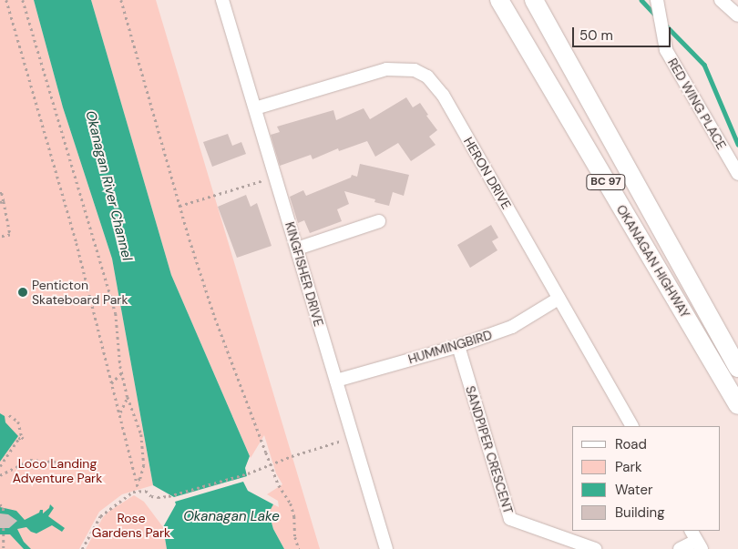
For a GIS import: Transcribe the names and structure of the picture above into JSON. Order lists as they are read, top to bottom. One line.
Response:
{"streets":{"highway":["BC 97","OKANAGAN HIGHWAY"],"street":["RED WING PLACE","HERON DRIVE","KINGFISHER DRIVE","HUMMINGBIRD","SANDPIPER CRESCENT"]},"crossings":[["HERON DRIVE","KINGFISHER DRIVE"],["HERON DRIVE","HUMMINGBIRD"],["KINGFISHER DRIVE","HUMMINGBIRD"],["HUMMINGBIRD","SANDPIPER CRESCENT"]],"water":["Okanagan River Channel","Okanagan Lake"],"parks":["Loco Landing Adventure Park","Rose Gardens Park"],"places":["Penticton Skateboard Park"],"legend":["Road","Park","Water","Building"],"scale_bar":"50 m"}
